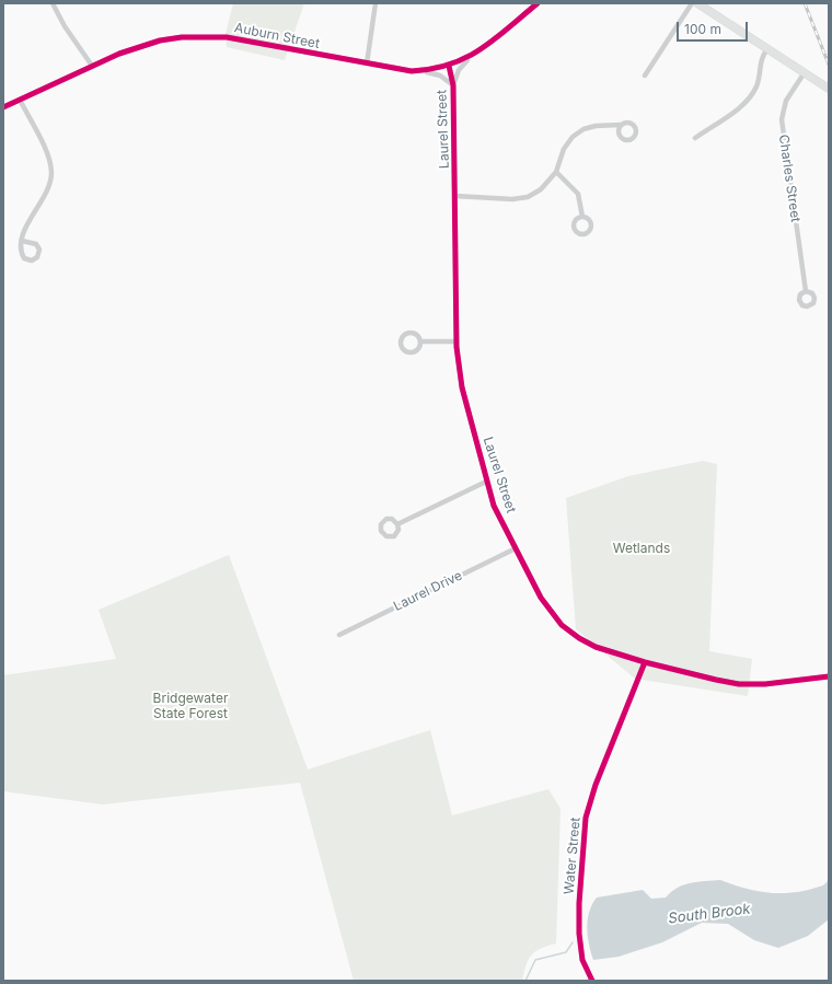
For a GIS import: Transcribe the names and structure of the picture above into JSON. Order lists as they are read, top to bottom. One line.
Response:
{"streets":{"street":["Auburn Street","Laurel Street","Charles Street","Laurel Drive","Water Street"]},"crossings":[["Auburn Street","Laurel Street"],["Laurel Street","Laurel Drive"],["Laurel Street","Water Street"]],"water":["South Brook"],"parks":["Wetlands","Bridgewater State Forest"],"scale_bar":"100 m"}
